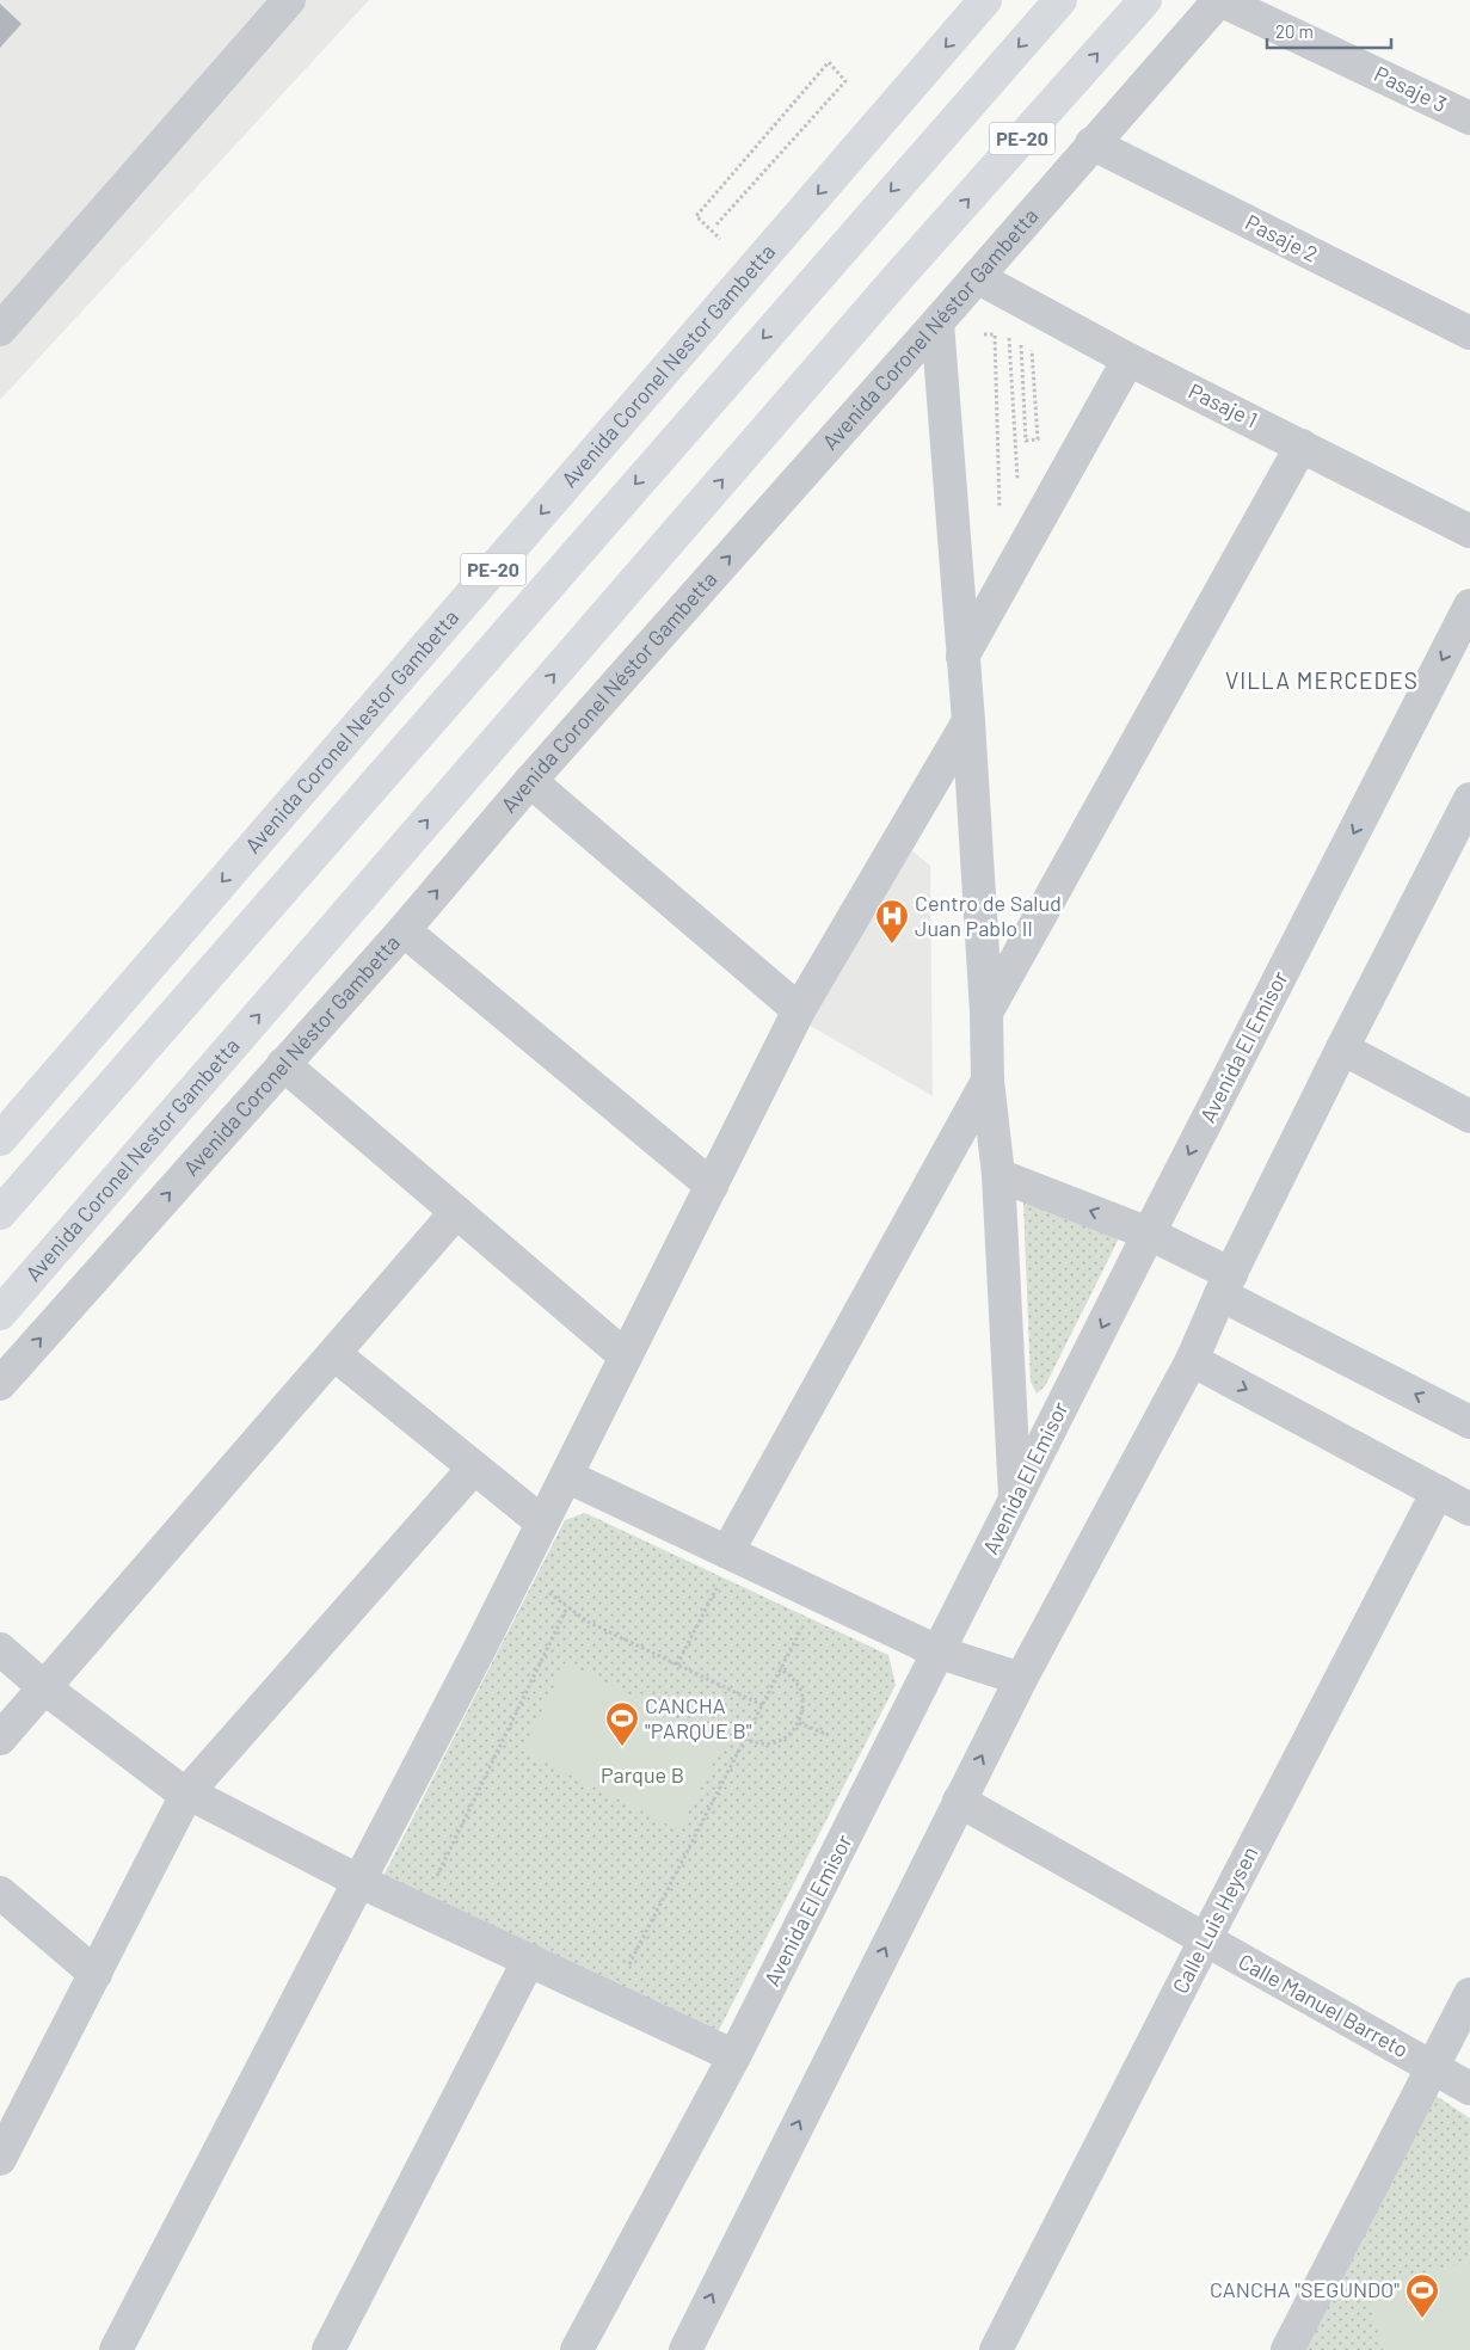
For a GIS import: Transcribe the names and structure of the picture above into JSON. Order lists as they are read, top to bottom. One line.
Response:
{"streets":{"highway":["PE-20","Avenida Coronel Nestor Gambetta"],"street":["Pasaje 3","Pasaje 2","Avenida Coronel Néstor Gambetta","Pasaje 1","Avenida El Emisor","Calle Luis Heysen","Calle Manuel Barreto"]},"crossings":[["Pasaje 3","Avenida Coronel Néstor Gambetta"],["Pasaje 2","Avenida Coronel Néstor Gambetta"],["Avenida Coronel Néstor Gambetta","Pasaje 1"],["Calle Luis Heysen","Calle Manuel Barreto"]],"districts":["VILLA MERCEDES"],"parks":["Parque B"],"places":{"hospital":["Centro de Salud Juan Pablo II"],"sports":["CANCHA \"PARQUE B\"","CANCHA \"SEGUNDO\""]},"scale_bar":"20 m"}
